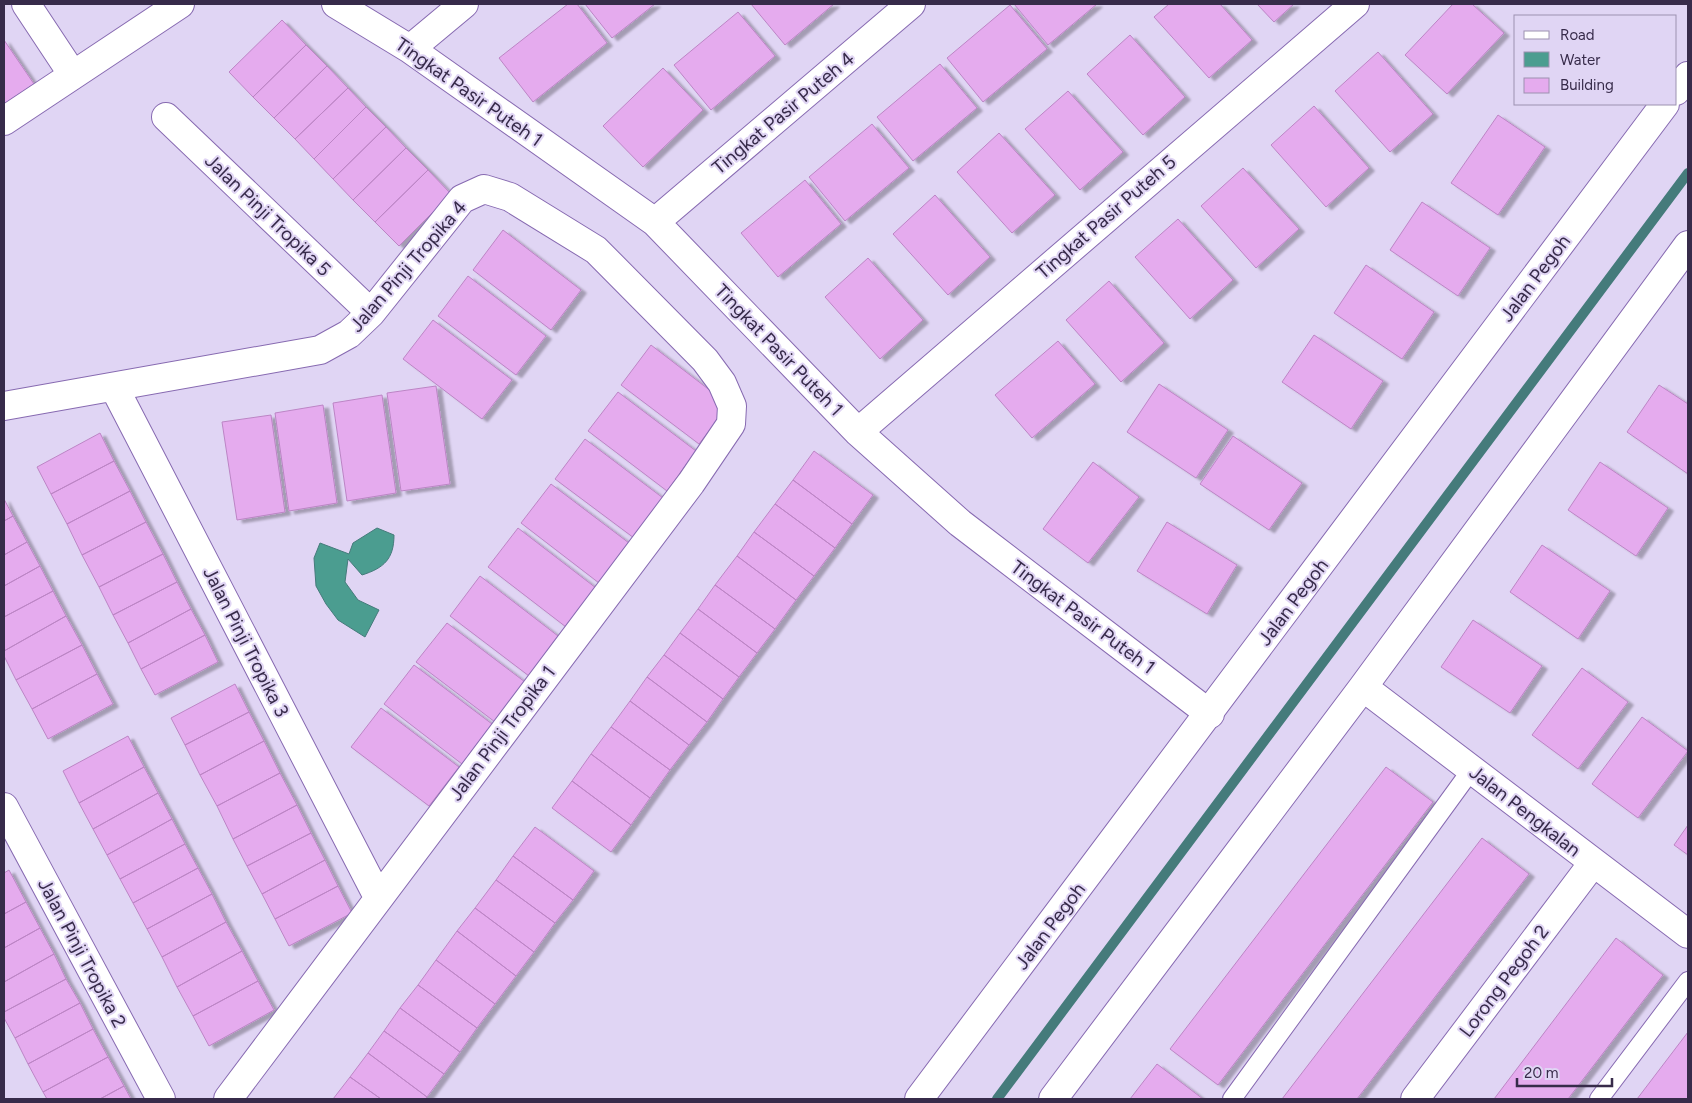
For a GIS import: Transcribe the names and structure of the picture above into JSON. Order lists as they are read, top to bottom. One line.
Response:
{"streets":{"street":["Tingkat Pasir Puteh 1","Tingkat Pasir Puteh 4","Jalan Pinji Tropika 5","Tingkat Pasir Puteh 5","Jalan Pinji Tropika 4","Jalan Pegoh","Jalan Pinji Tropika 3","Jalan Pinji Tropika 1","Jalan Pengkalan","Jalan Pinji Tropika 2","Lorong Pegoh 2"]},"crossings":[["Tingkat Pasir Puteh 1","Tingkat Pasir Puteh 4"],["Tingkat Pasir Puteh 1","Tingkat Pasir Puteh 5"],["Tingkat Pasir Puteh 1","Jalan Pegoh"],["Jalan Pinji Tropika 5","Jalan Pinji Tropika 4"],["Jalan Pinji Tropika 4","Jalan Pinji Tropika 3"],["Jalan Pinji Tropika 4","Jalan Pinji Tropika 1"],["Jalan Pinji Tropika 3","Jalan Pinji Tropika 1"],["Jalan Pengkalan","Lorong Pegoh 2"]],"legend":["Road","Water","Building"],"scale_bar":"20 m"}
